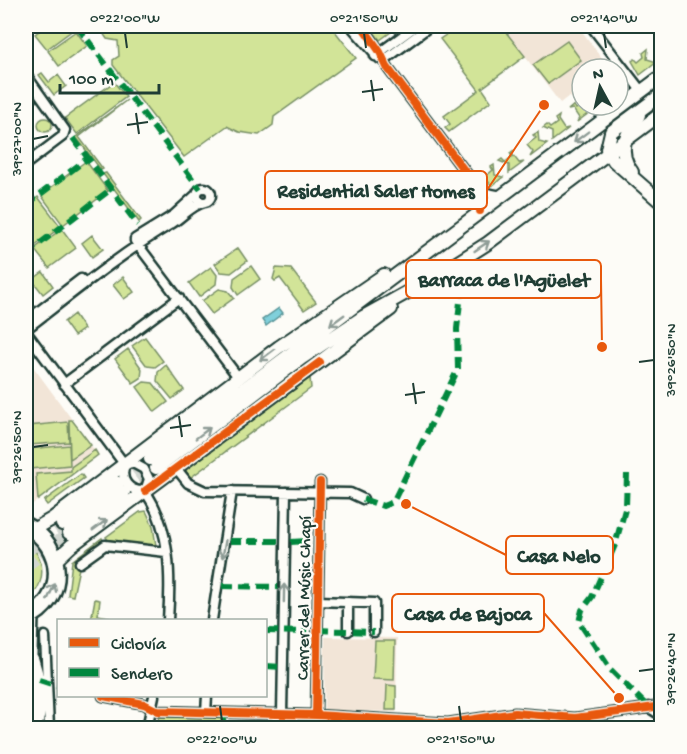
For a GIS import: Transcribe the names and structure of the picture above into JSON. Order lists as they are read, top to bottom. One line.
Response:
{"streets":{"street":["Carrer del Músic Chapí"]},"places":["Residential Saler Homes","Barraca de l'Agüelet","Casa Nelo","Casa de Bajoca"],"legend":["Ciclovía","Sendero"],"scale_bar":"100 m","north":"top","coordinates":["0°22'00\"W","0°21'50\"W","0°21'40\"W","39°27'00\"N","39°26'50\"N","39°26'40\"N"]}
